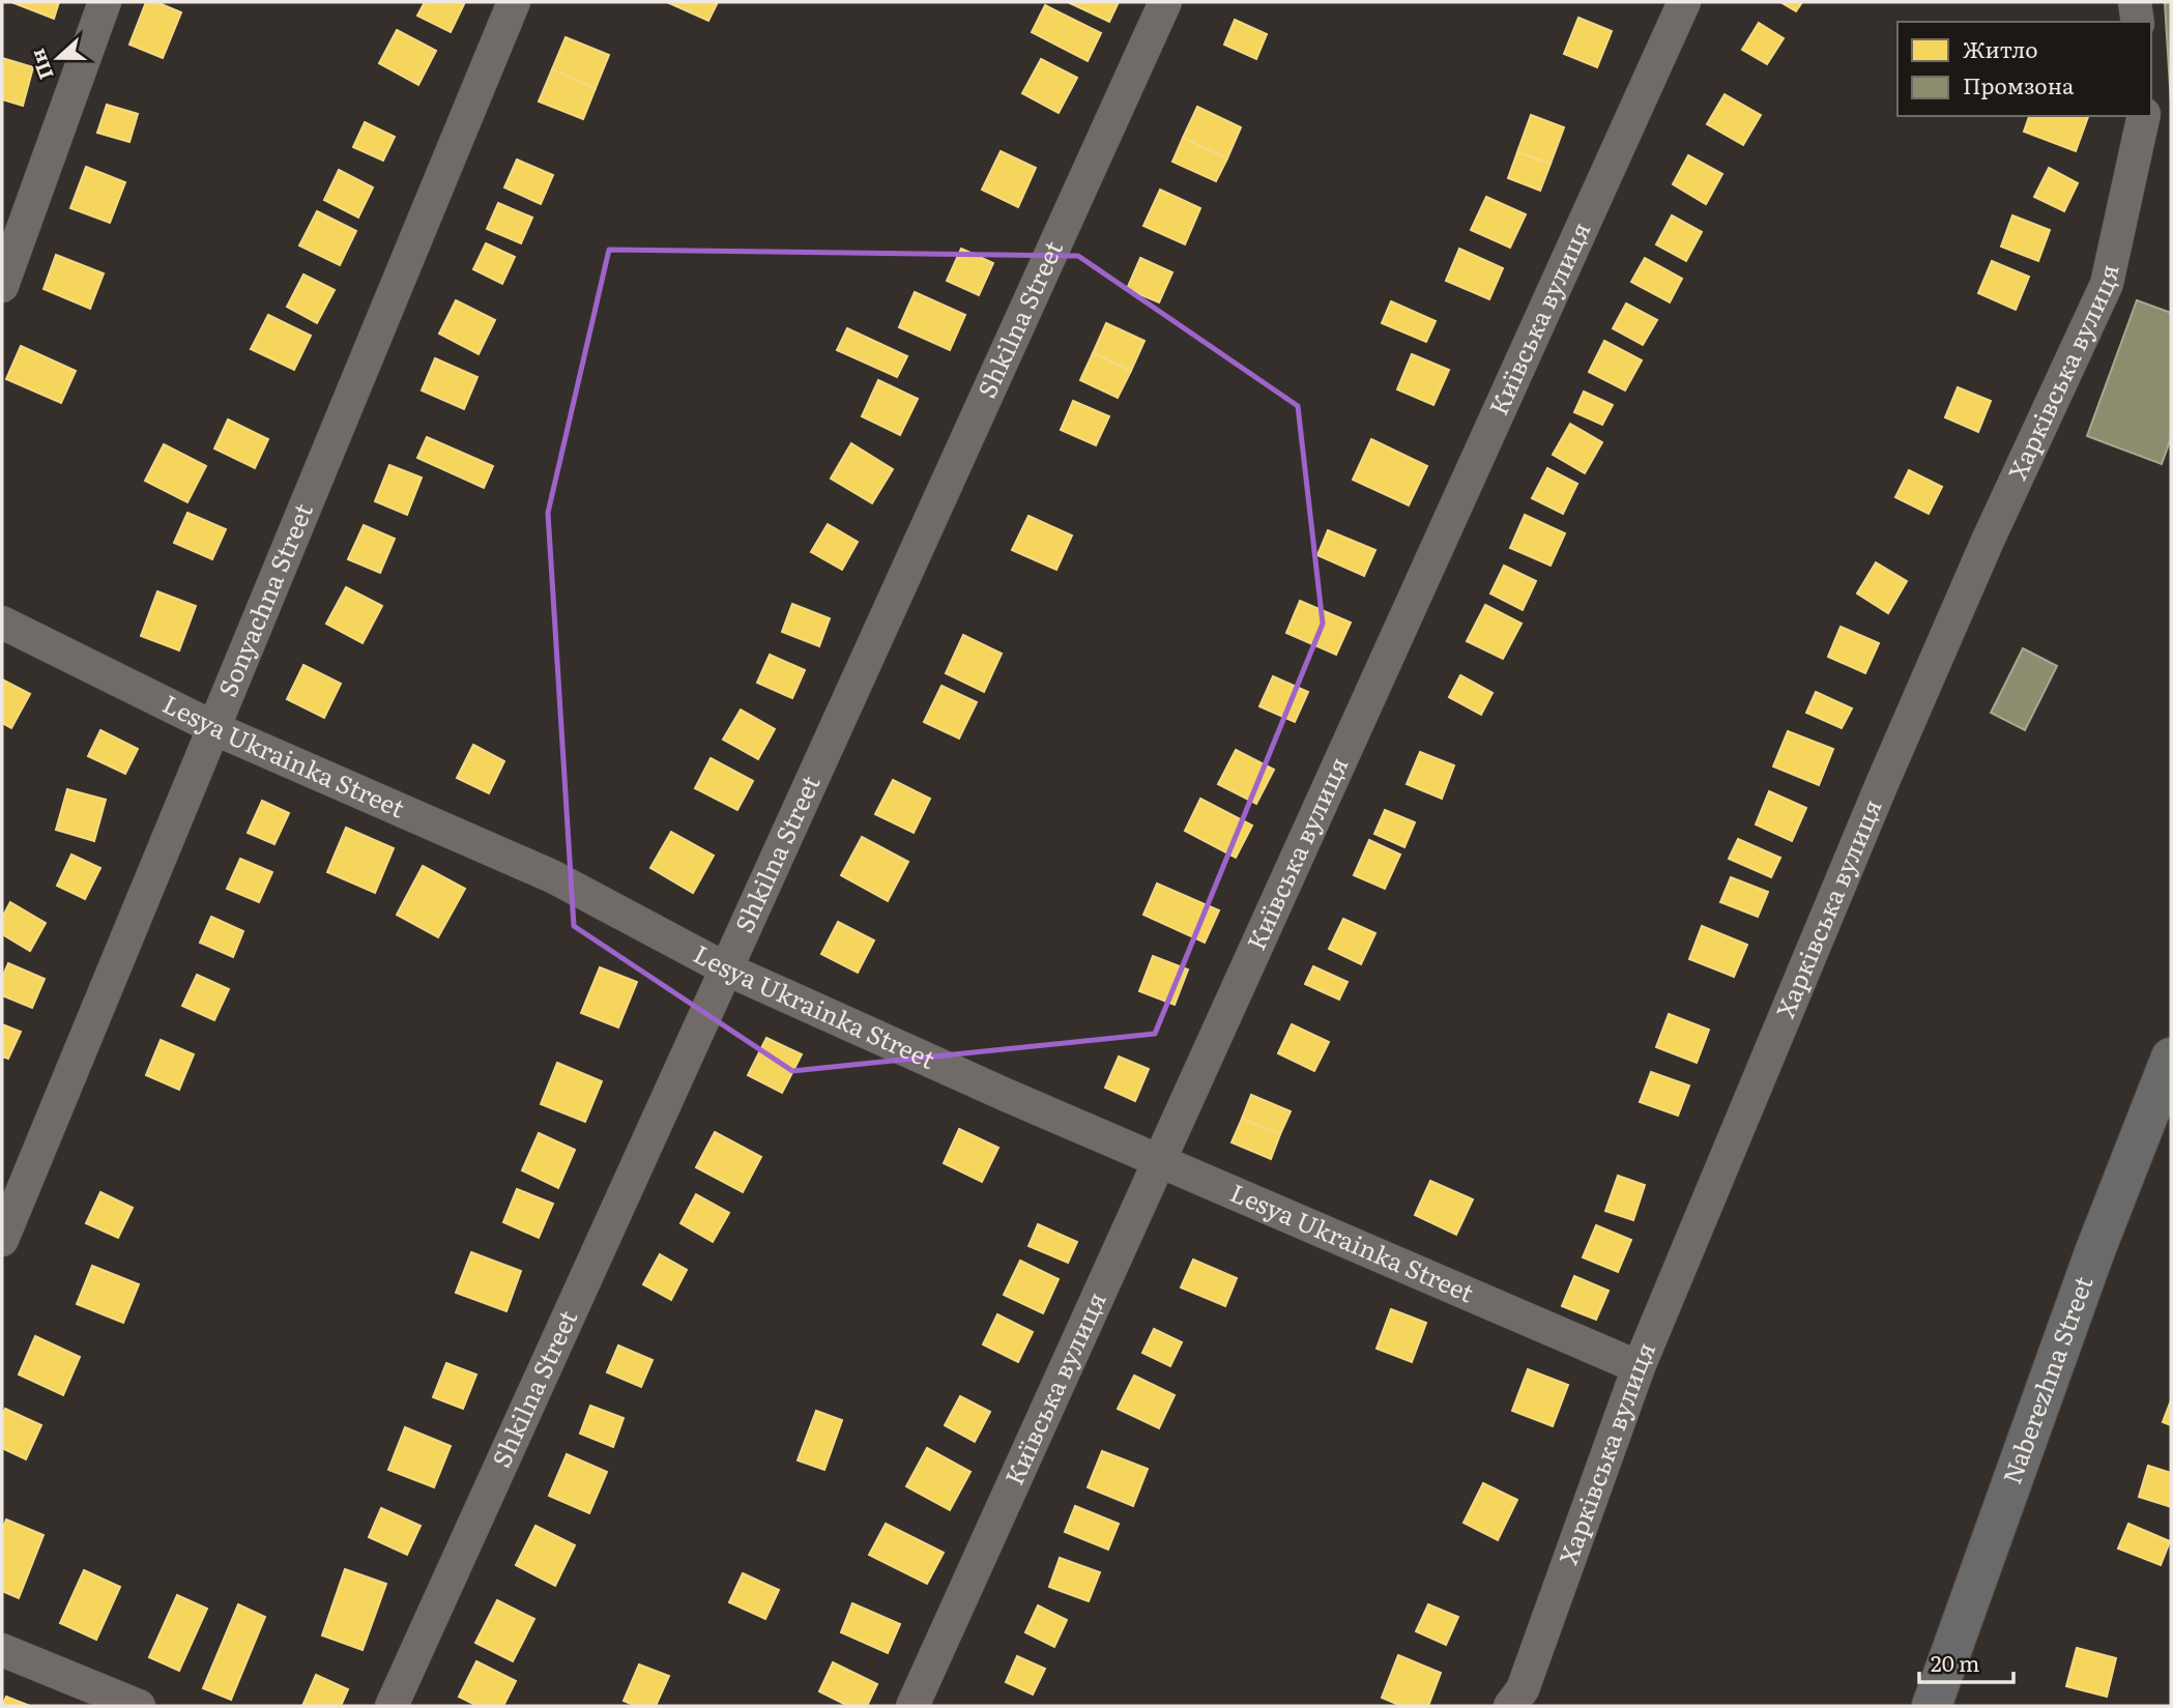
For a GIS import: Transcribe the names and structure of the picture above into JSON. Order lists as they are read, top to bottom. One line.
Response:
{"streets":{"main road":["Naberezhna Street"],"street":["Shkilna Street","Київська вулиця","Харківська вулиця","Sonyachna Street","Lesya Ukrainka Street"]},"crossings":[["Shkilna Street","Lesya Ukrainka Street"],["Київська вулиця","Lesya Ukrainka Street"],["Харківська вулиця","Lesya Ukrainka Street"],["Sonyachna Street","Lesya Ukrainka Street"]],"legend":["Житло","Промзона"],"scale_bar":"20 m","north":"left"}
